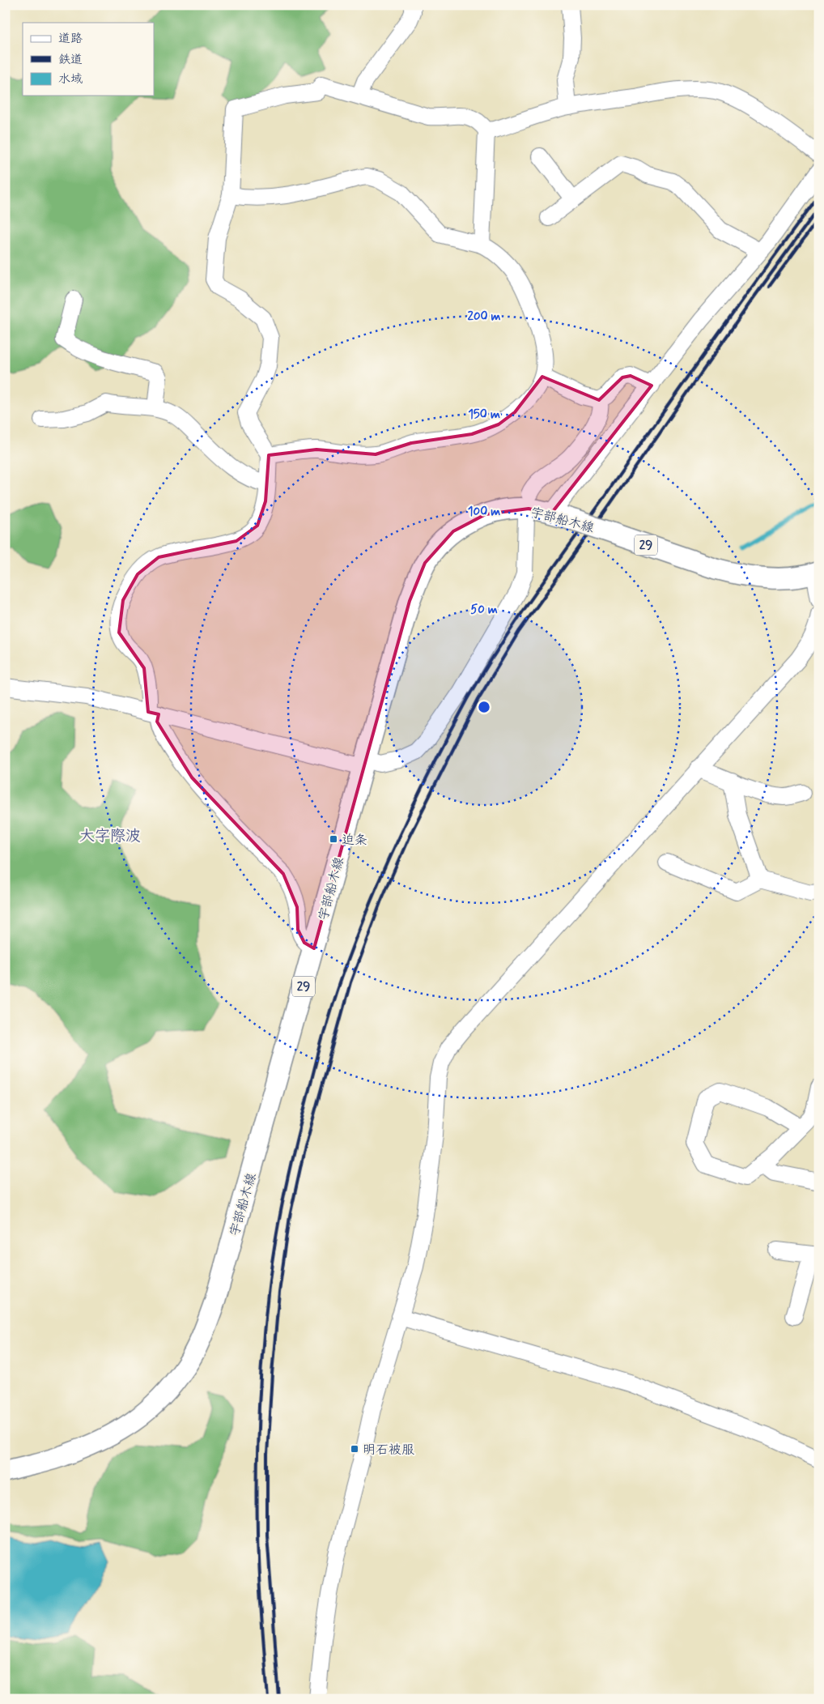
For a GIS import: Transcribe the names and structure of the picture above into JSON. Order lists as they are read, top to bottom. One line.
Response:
{"streets":{"main road":["宇部船木線","29"]},"districts":["大字際波"],"places":{"transit":["迫条","明石被服"]},"legend":["道路","鉄道","水域"],"rings":["200 m","150 m","100 m","50 m"]}
